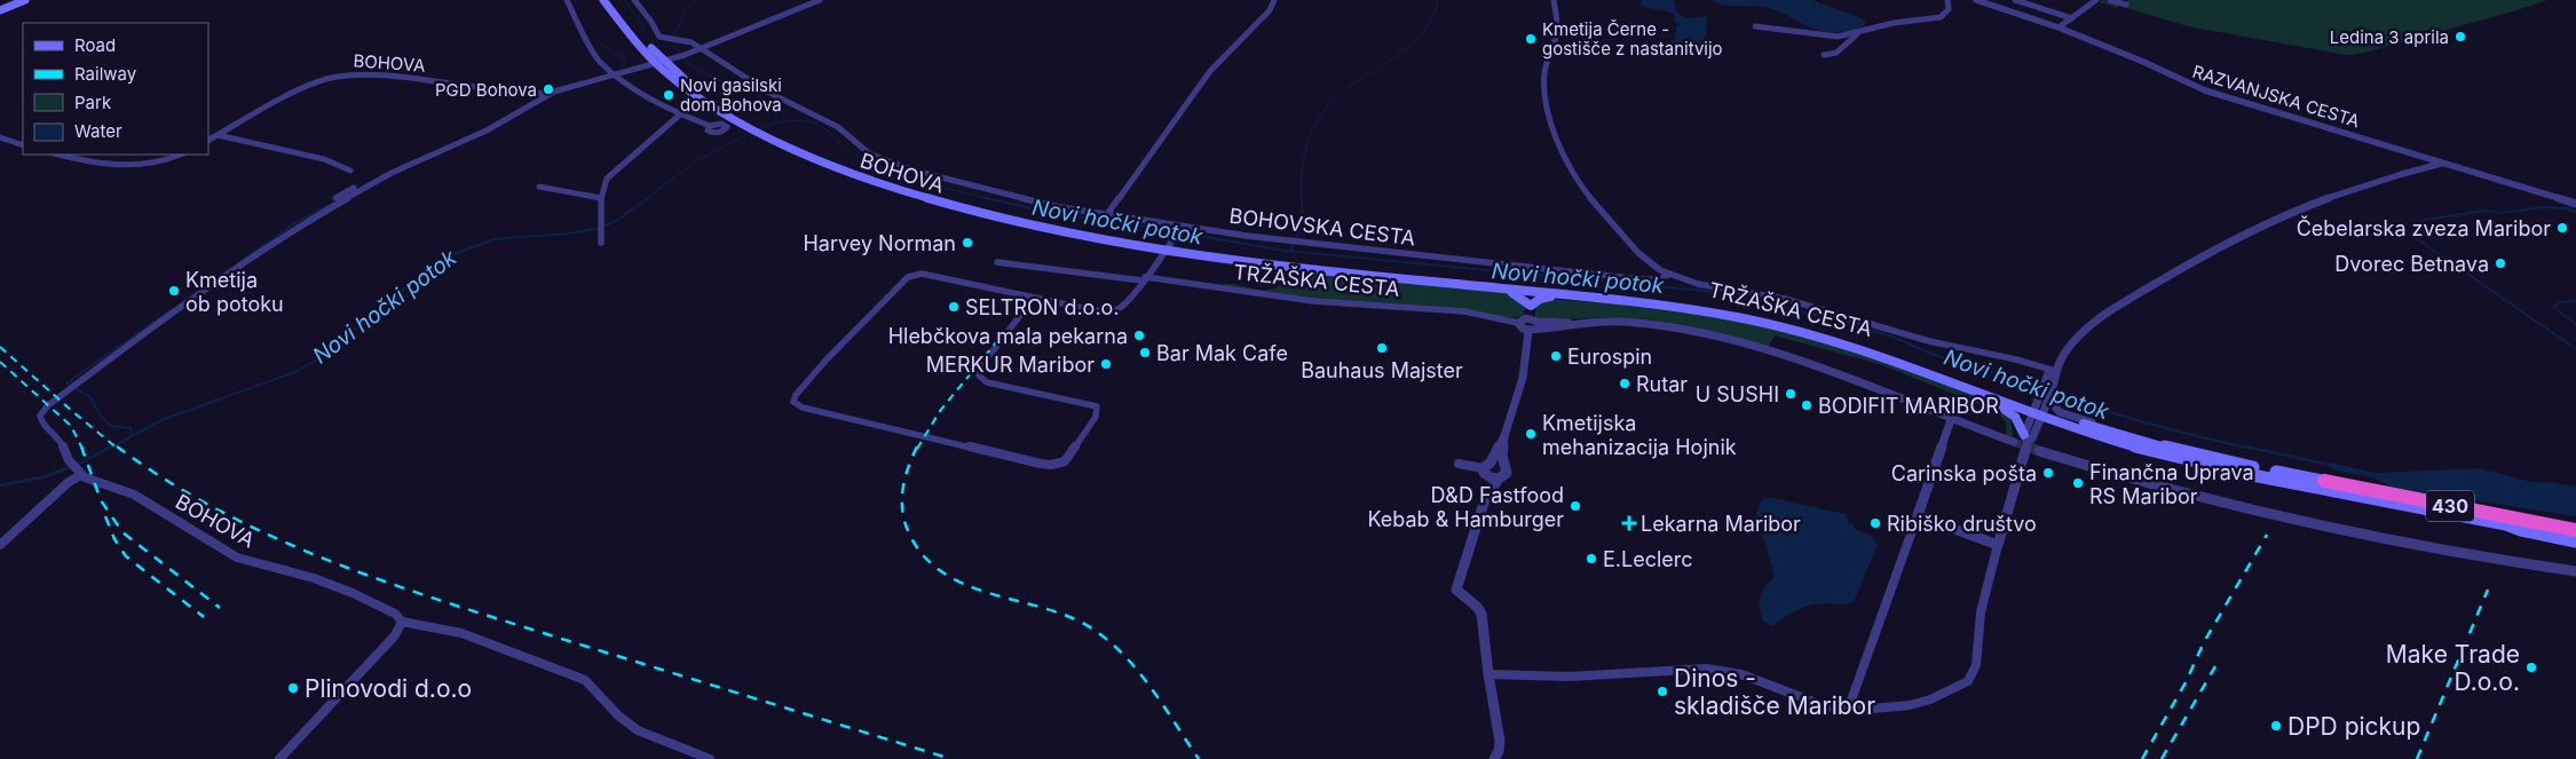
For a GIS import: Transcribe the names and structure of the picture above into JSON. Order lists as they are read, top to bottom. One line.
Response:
{"streets":{"highway":["430"],"main road":["BOHOVA","TRŽAŠKA CESTA"],"street":["RAZVANJSKA CESTA","BOHOVSKA CESTA"]},"crossings":[["BOHOVA","BOHOVSKA CESTA"],["BOHOVA","TRŽAŠKA CESTA"],["TRŽAŠKA CESTA","430"]],"water":["Novi hočki potok"],"places":{"other":["Ledina 3 aprila","Kmetija Černe - gostišče z nastanitvijo","PGD Bohova","Novi gasilski dom Bohova","Čebelarska zveza Maribor","Harvey Norman","Dvorec Betnava","Kmetija ob potoku","SELTRON d.o.o.","Hlebčkova mala pekarna","Bauhaus Majster","Bar Mak Cafe","Eurospin","MERKUR Maribor","Rutar","U SUSHI","BODIFIT MARIBOR","Kmetijska mehanizacija Hojnik","Carinska pošta","Finančna Uprava RS Maribor","D&D Fastfood Kebab & Hamburger","Ribiško društvo","E.Leclerc","Make Trade D.o.o.","Plinovodi d.o.o","Dinos - skladišče Maribor","DPD pickup"],"health":["Lekarna Maribor"]},"legend":["Road","Railway","Park","Water"]}
